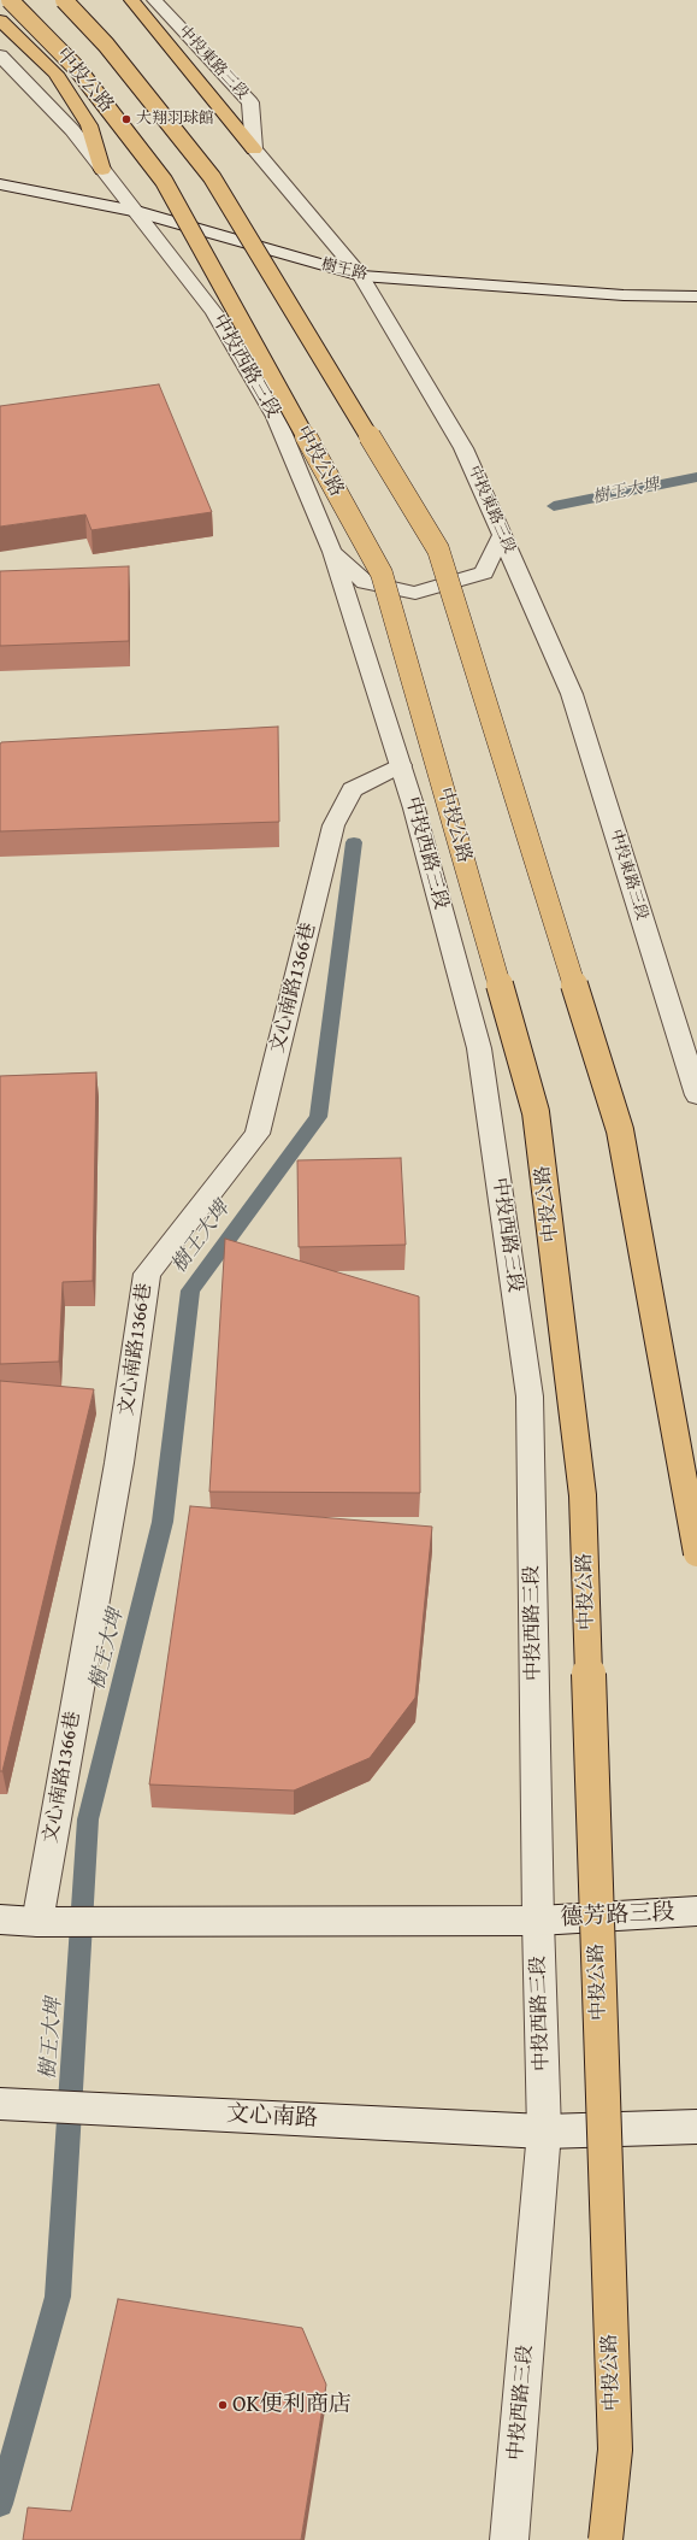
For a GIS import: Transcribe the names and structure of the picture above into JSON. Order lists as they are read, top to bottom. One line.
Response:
{"streets":{"main road":["中投公路"],"street":["中投東路三段","樹王路","中投西路三段","文心南路1366巷","德芳路三段","文心南路"]},"crossings":[["中投東路三段","樹王路"],["樹王路","中投西路三段"],["中投西路三段","文心南路1366巷"],["中投西路三段","德芳路三段"],["中投西路三段","文心南路"]],"water":["樹王大埤"],"places":["大翔羽球館","OK便利商店"]}
